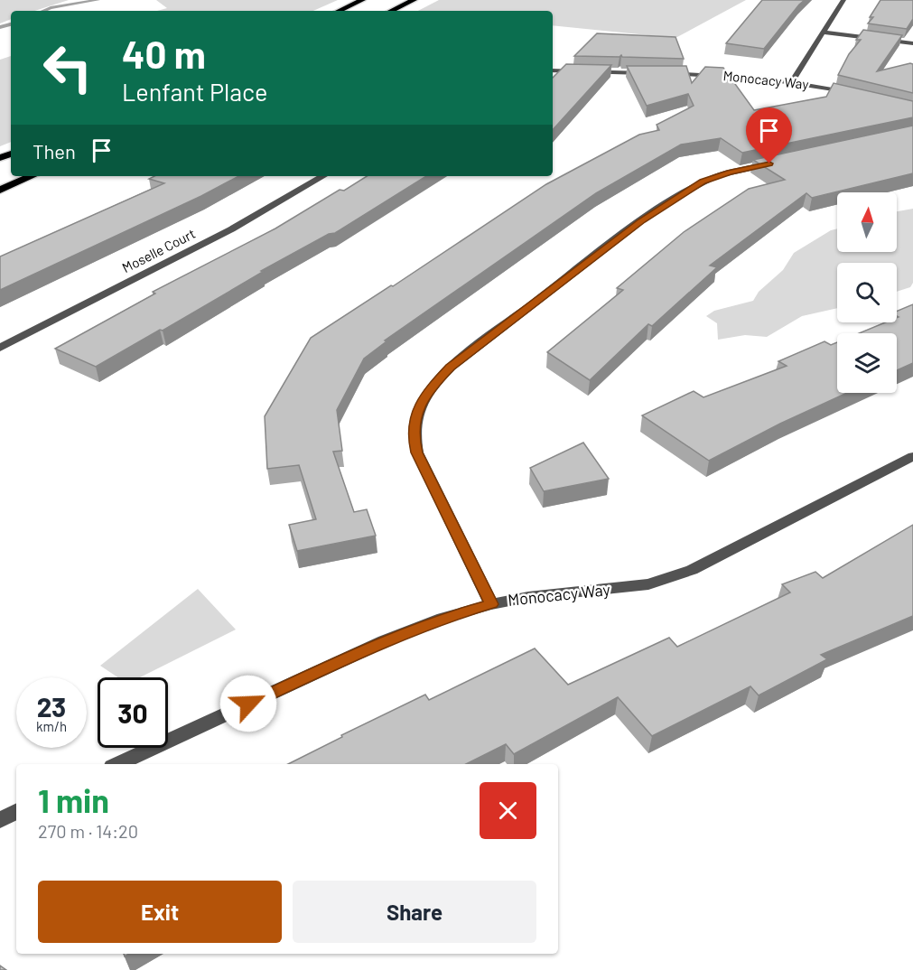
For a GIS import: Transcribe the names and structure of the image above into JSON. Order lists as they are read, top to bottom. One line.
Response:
{"streets":{"street":["Monocacy Way","Moselle Court"]},"north":"top","page":{"turn":["40 m","Lenfant Place"],"then":"Then","speed":"23 km/h","limit":"30","heading":["1 min","270 m · 14:20"],"buttons":["Exit","Share"]}}
